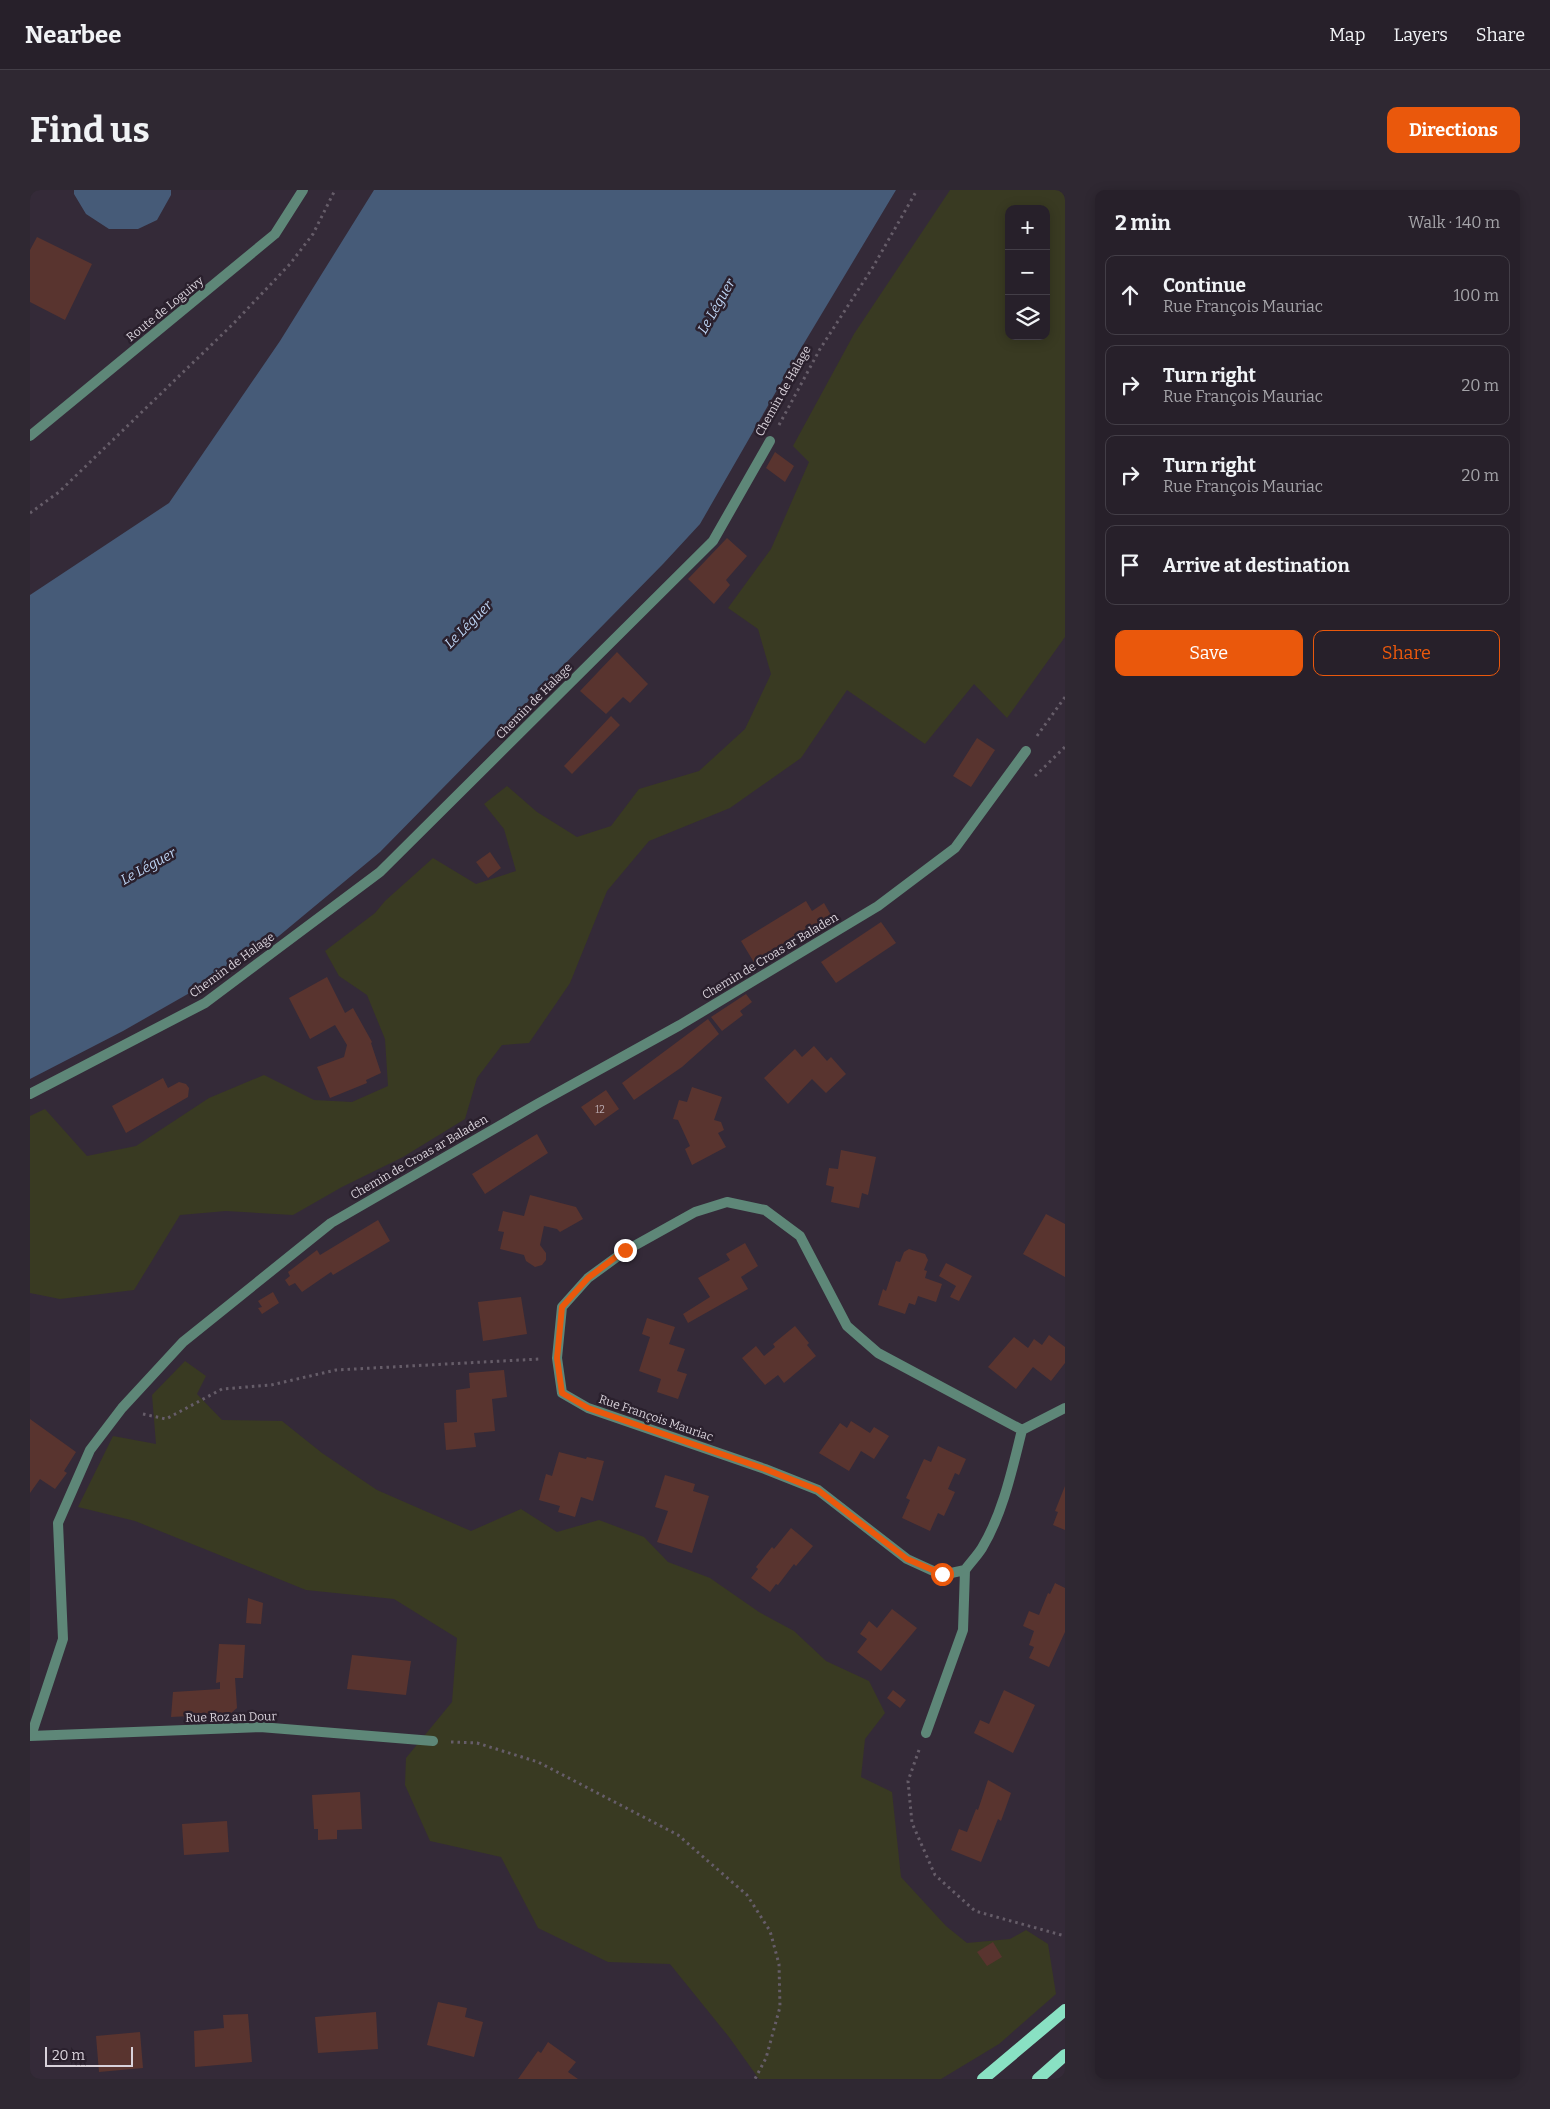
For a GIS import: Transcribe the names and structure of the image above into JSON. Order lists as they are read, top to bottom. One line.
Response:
{"streets":{"street":["Route de Loguivy","Chemin de Halage","Chemin de Croas ar Baladen","Rue François Mauriac","Rue Roz an Dour"]},"crossings":[["Chemin de Croas ar Baladen","Rue Roz an Dour"]],"water":["Le Léguer"],"house_numbers":["12"],"scale_bar":"20 m","page":{"header":"Nearbee","nav":["Map","Layers","Share"],"buttons":["Directions",["Save","Share"]],"title":"Find us","heading":["2 min","Walk · 140 m"],"map_buttons":["+","−"],"list":[["Continue","Rue François Mauriac","100 m"],["Turn right","Rue François Mauriac","20 m"],["Turn right","Rue François Mauriac","20 m"],"Arrive at destination"],"scale":"20 m"}}
